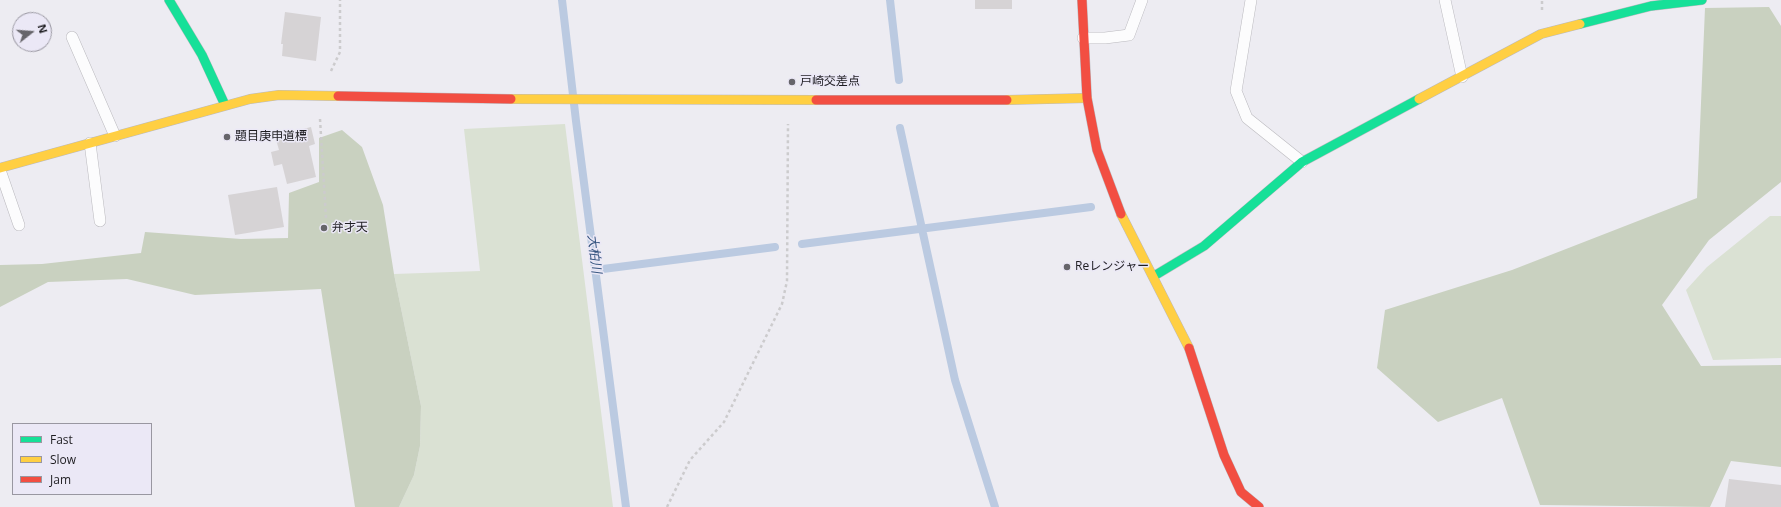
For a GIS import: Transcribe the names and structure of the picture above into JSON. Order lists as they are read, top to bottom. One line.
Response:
{"water":["大柏川"],"places":["戸崎交差点","題目庚申道標","弁才天","Reレンジャー"],"legend":["Fast","Slow","Jam"],"north":"right"}
